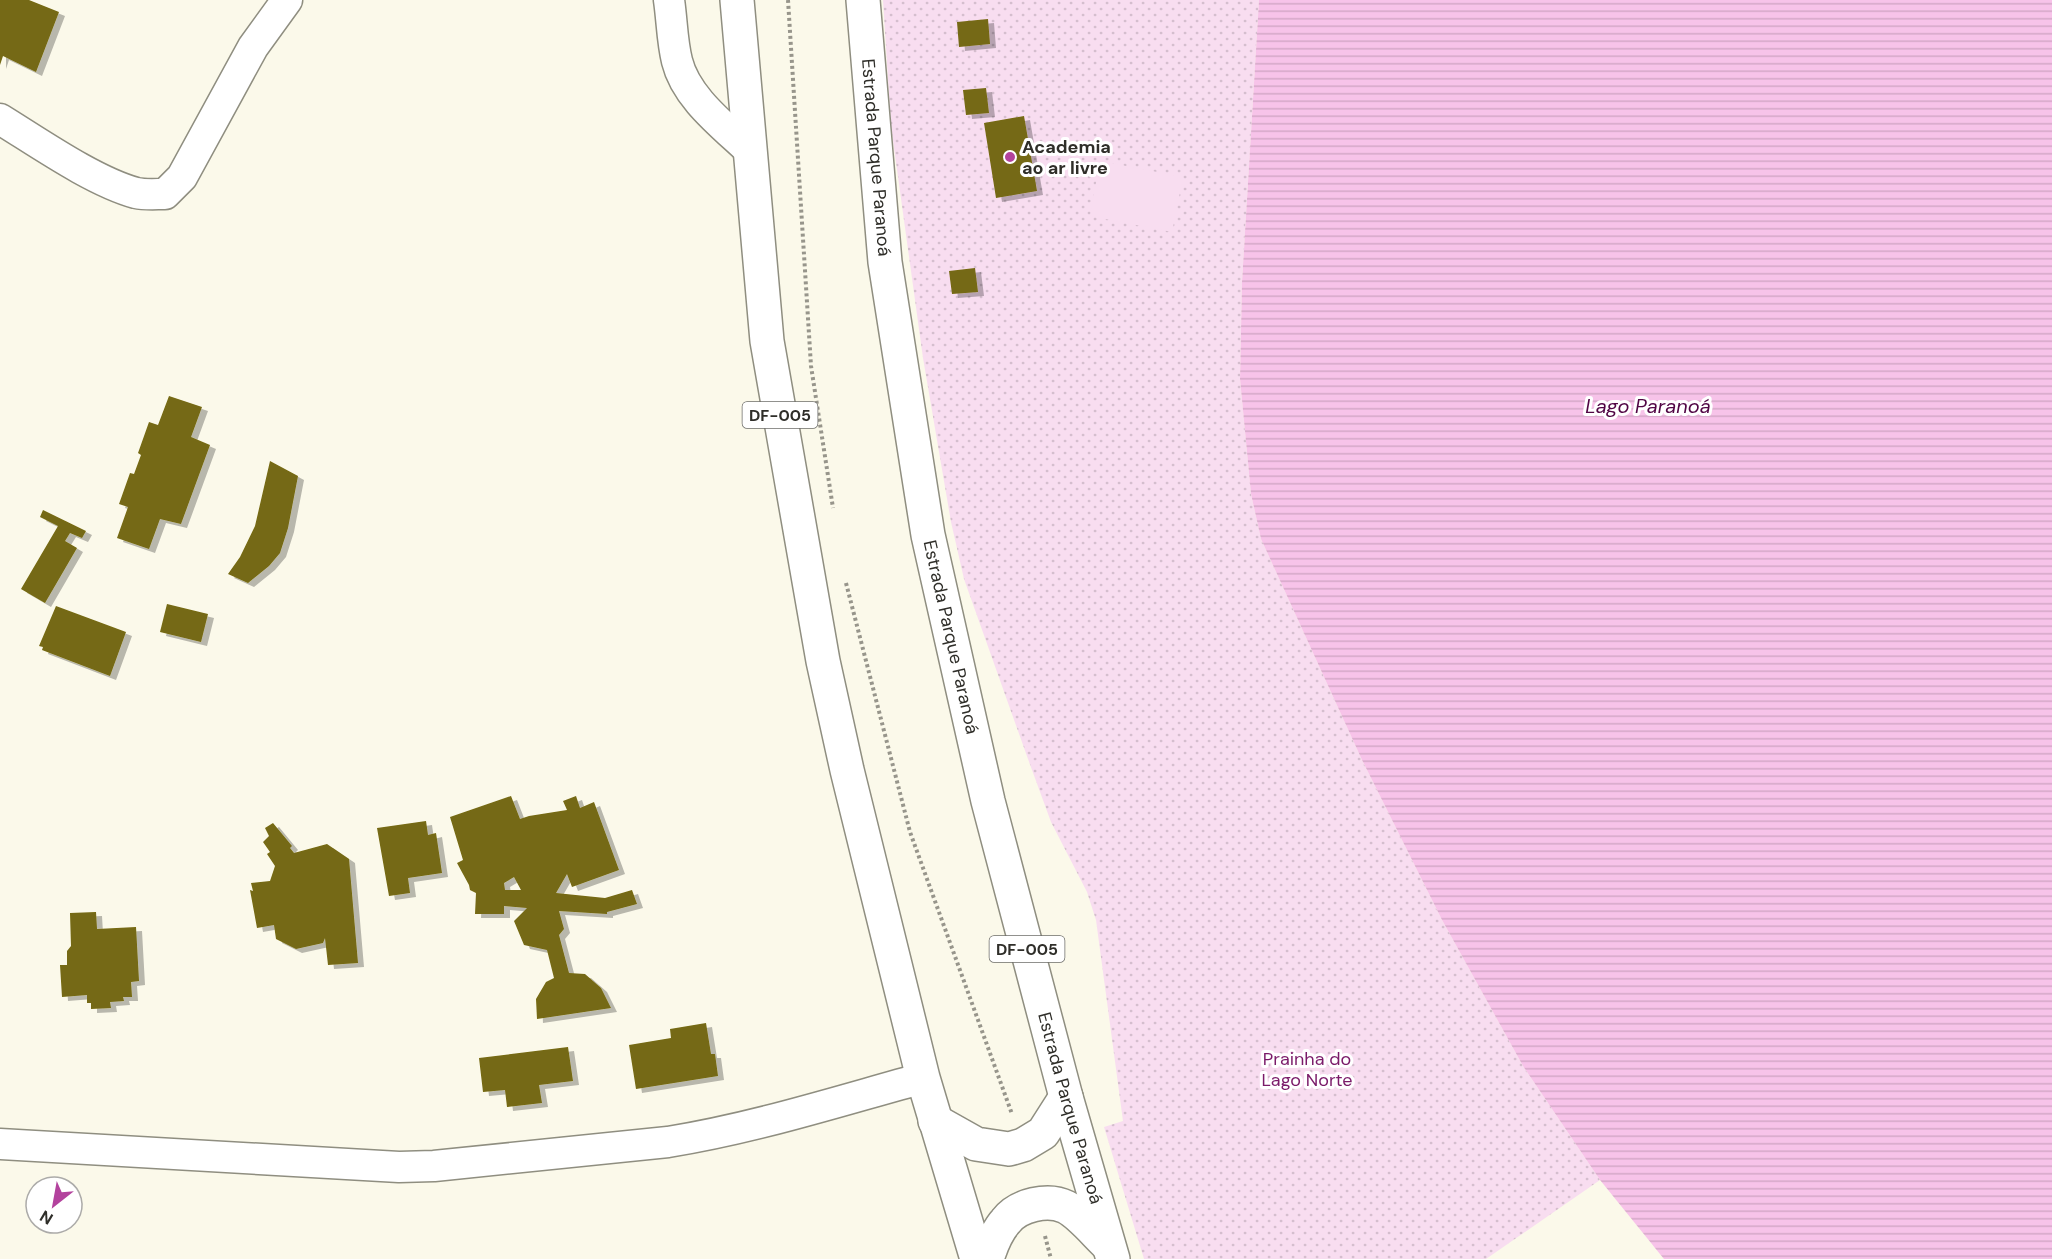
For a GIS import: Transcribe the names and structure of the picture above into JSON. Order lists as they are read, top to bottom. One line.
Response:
{"streets":{"main road":["Estrada Parque Paranoá","DF-005"]},"water":["Lago Paranoá"],"parks":["Prainha do Lago Norte"],"places":["Academia ao ar livre"],"north":"bottom left"}
